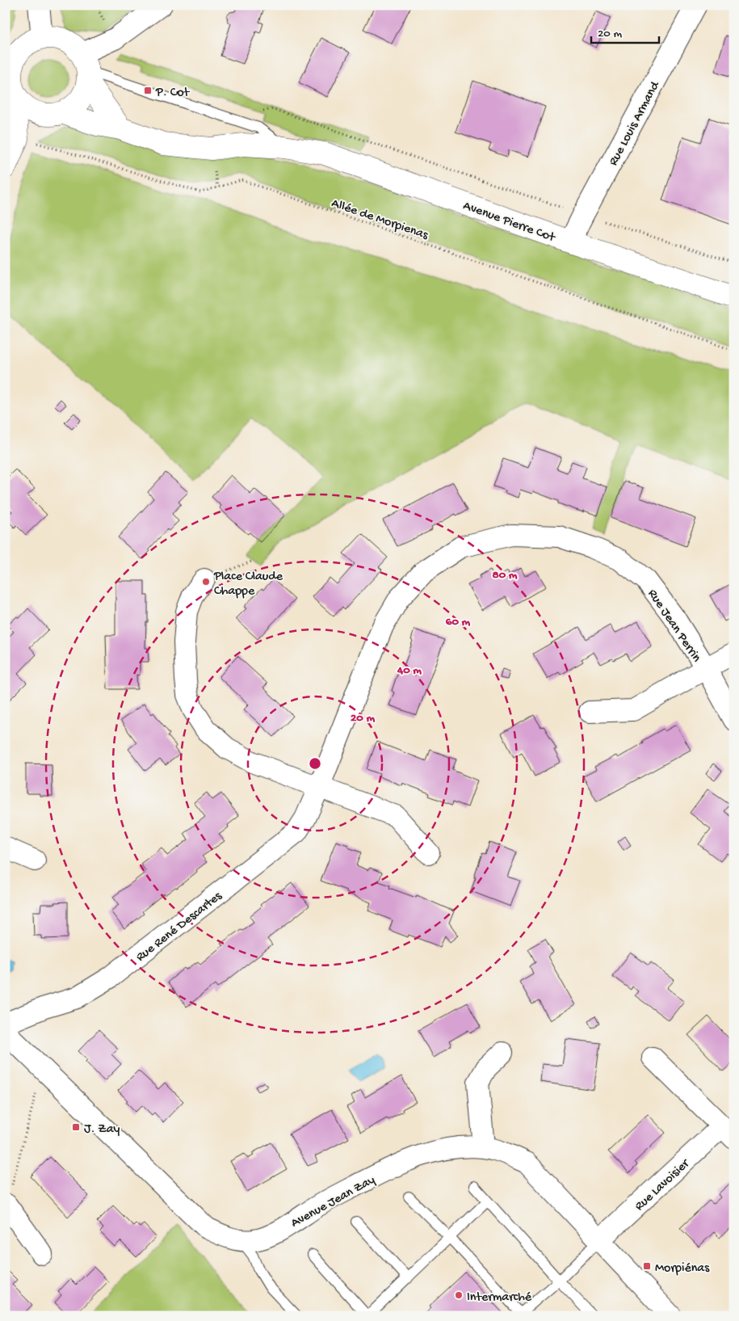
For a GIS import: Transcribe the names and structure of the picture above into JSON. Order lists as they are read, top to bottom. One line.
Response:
{"streets":{"street":["Rue Louis Armand","Avenue Pierre Cot","Rue Jean Perrin","Rue René Descartes","Rue Lavoisier","Avenue Jean Zay"],"path":["Allée de Morpienas"]},"crossings":[["Rue Louis Armand","Avenue Pierre Cot"],["Rue Jean Perrin","Rue René Descartes"],["Rue Lavoisier","Avenue Jean Zay"]],"places":{"transit":["P. Cot","J. Zay","Morpiénas"],"other":["Place Claude Chappe","Intermarché"]},"scale_bar":"20 m","rings":["80 m","60 m","40 m","20 m"]}
